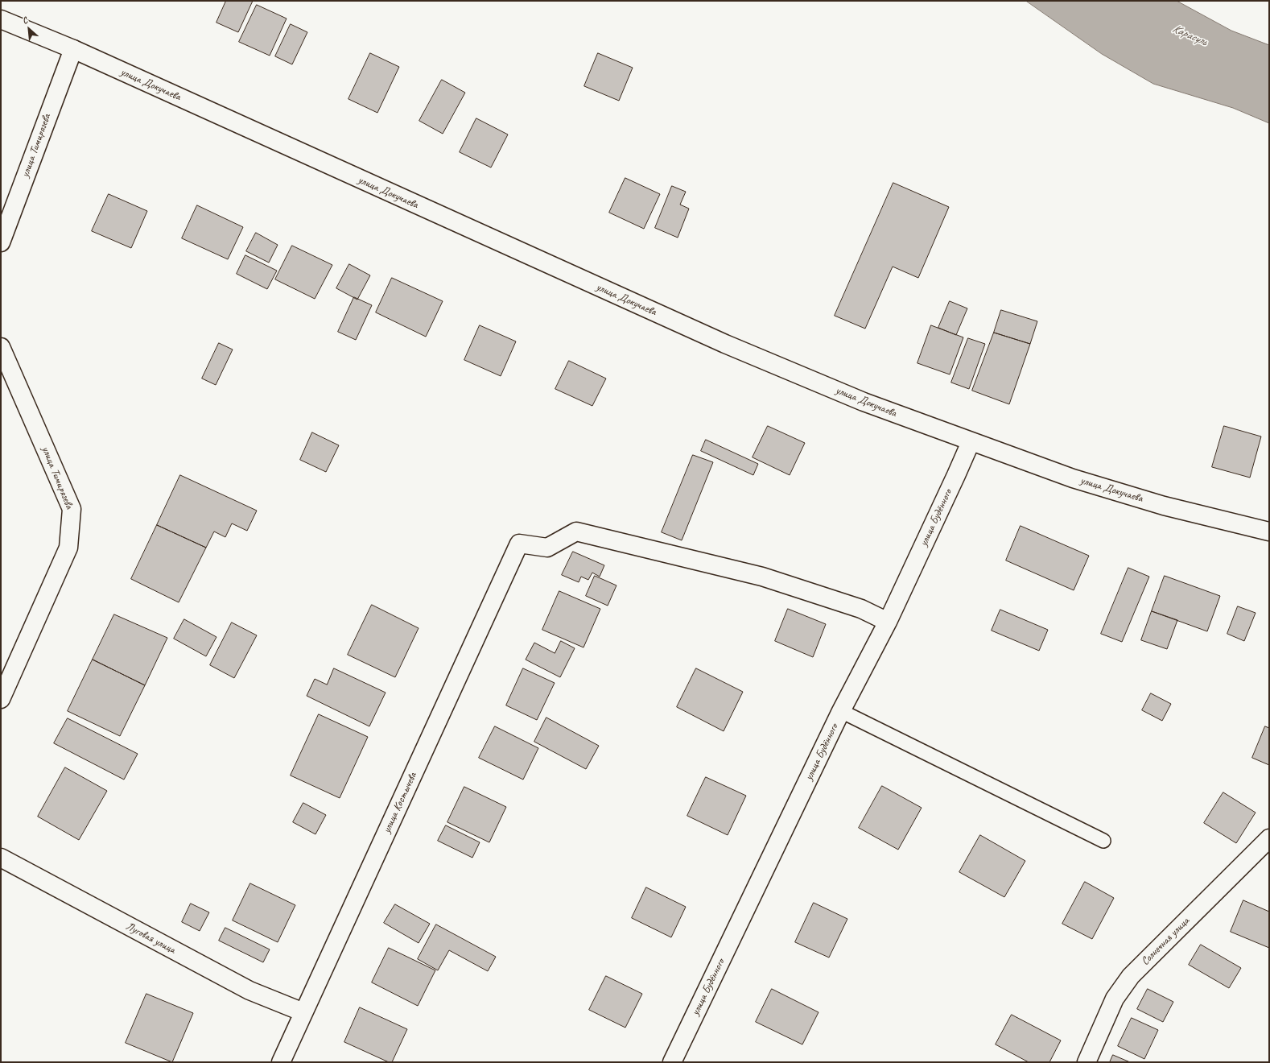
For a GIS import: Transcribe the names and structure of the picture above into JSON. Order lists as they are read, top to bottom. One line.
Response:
{"streets":{"street":["улица Докучаева","улица Тимирязева","улица Будённого","улица Костычева","Луговая улица","Солнечная улица"]},"crossings":[["улица Докучаева","улица Тимирязева"],["улица Докучаева","улица Будённого"],["улица Будённого","улица Костычева"],["улица Костычева","Луговая улица"]],"water":["Карасуль"],"north":"top left"}
